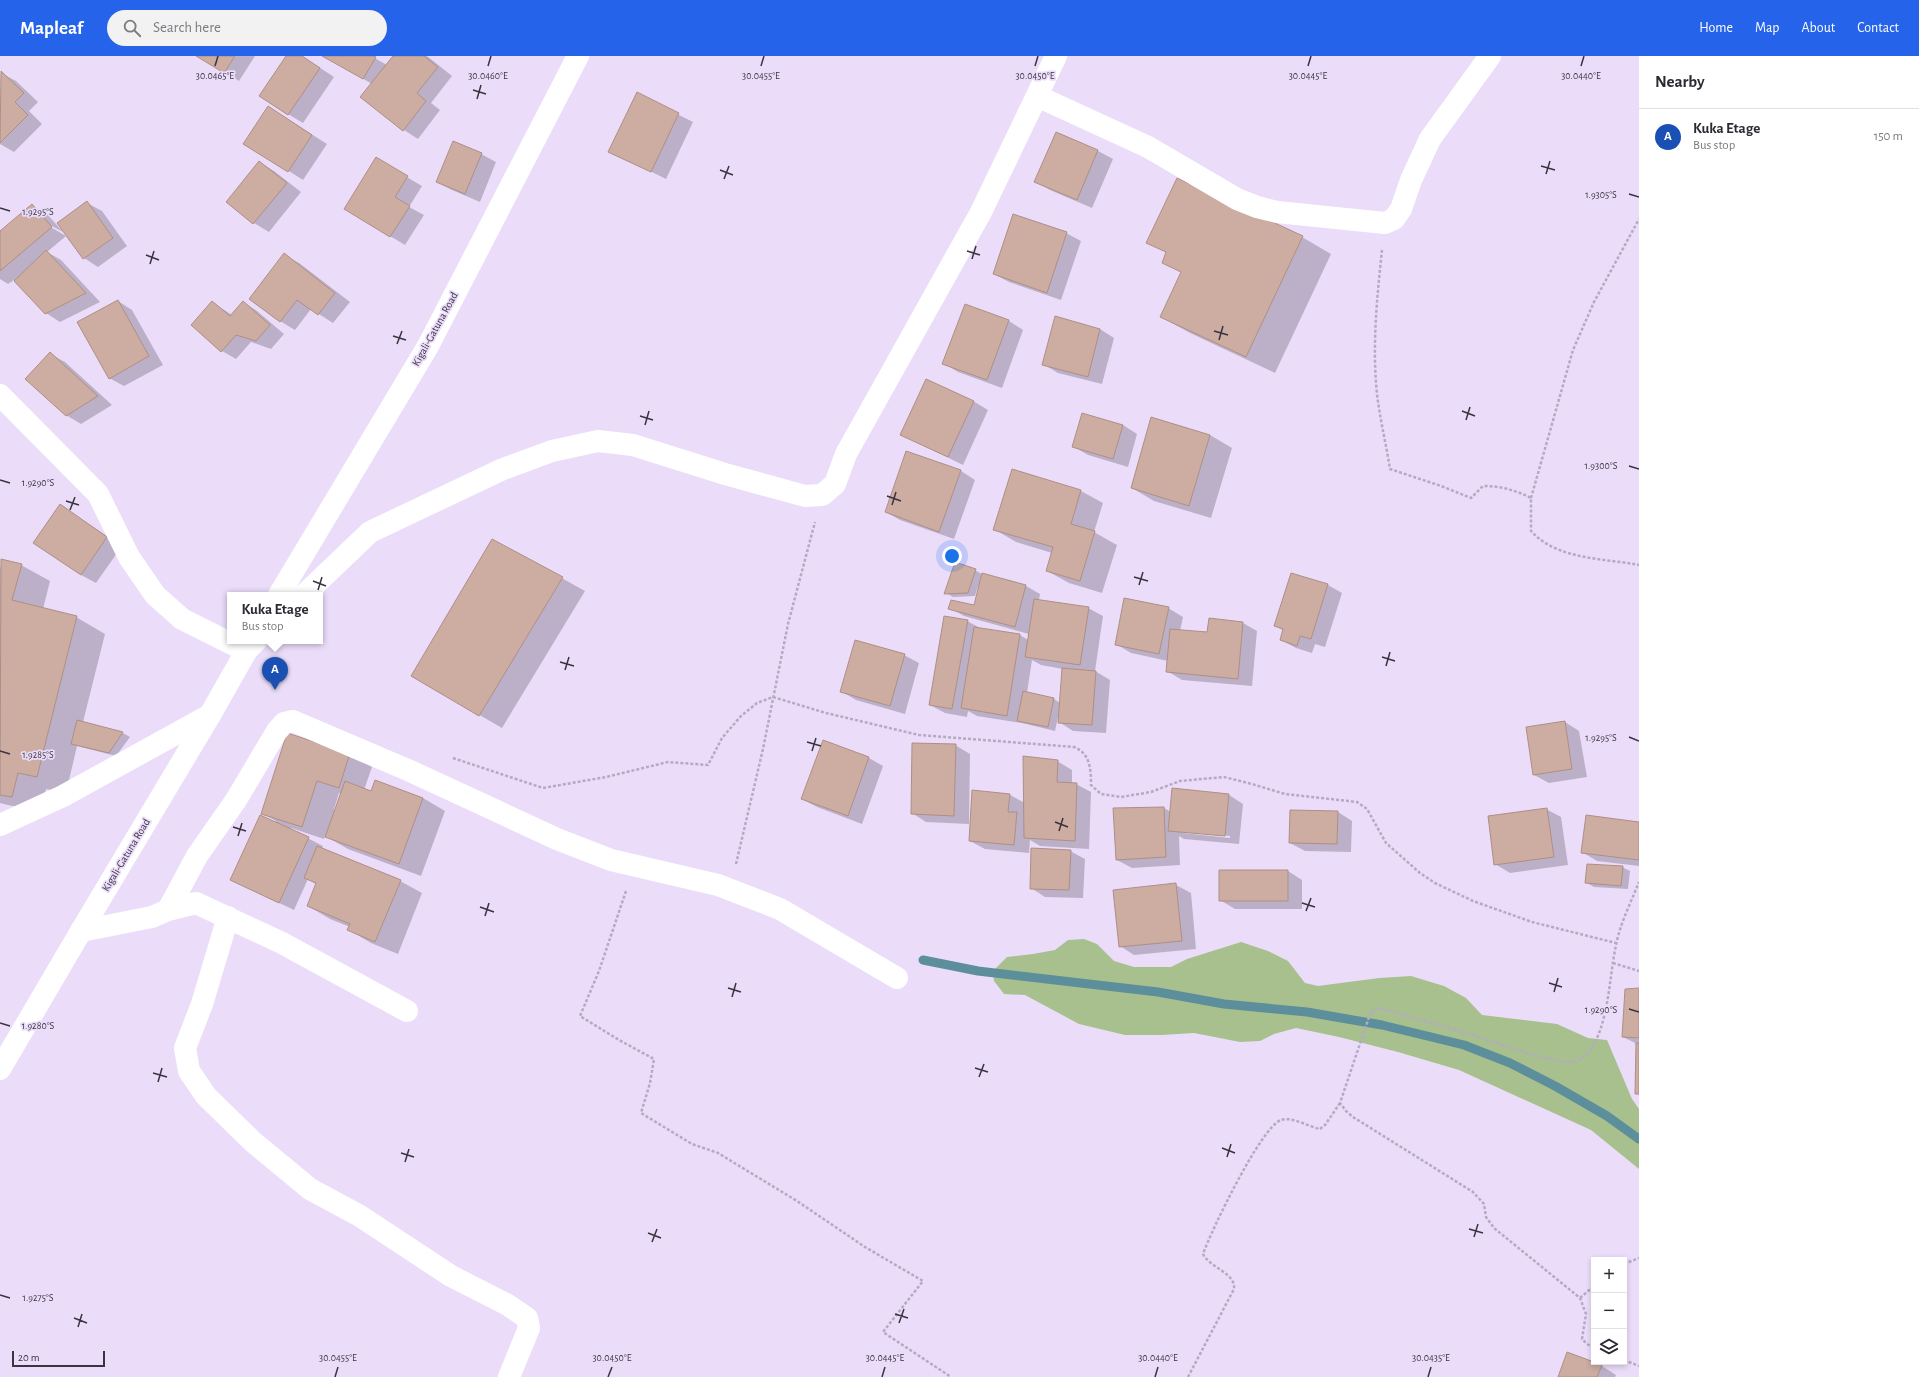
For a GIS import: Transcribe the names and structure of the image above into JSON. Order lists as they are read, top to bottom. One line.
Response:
{"streets":{"main road":["Kigali-Gatuna Road"]},"scale_bar":"20 m","page":{"header":"Mapleaf","search":"Search here","nav":["Home","Map","About","Contact"],"heading":"Nearby","list":[{"mark":"A","name":"Kuka Etage","note":"Bus stop","value":"150 m"}],"popup":["Kuka Etage","Bus stop"],"pins":"A","map_buttons":["+","−"],"scale":"20 m"},"coordinates":["30.0465°E","30.0460°E","30.0455°E","30.0450°E","30.0445°E","30.0440°E","1.9305°S","1.9295°S","1.9300°S","1.9290°S","1.9285°S","1.9280°S","1.9275°S","30.0435°E"]}
